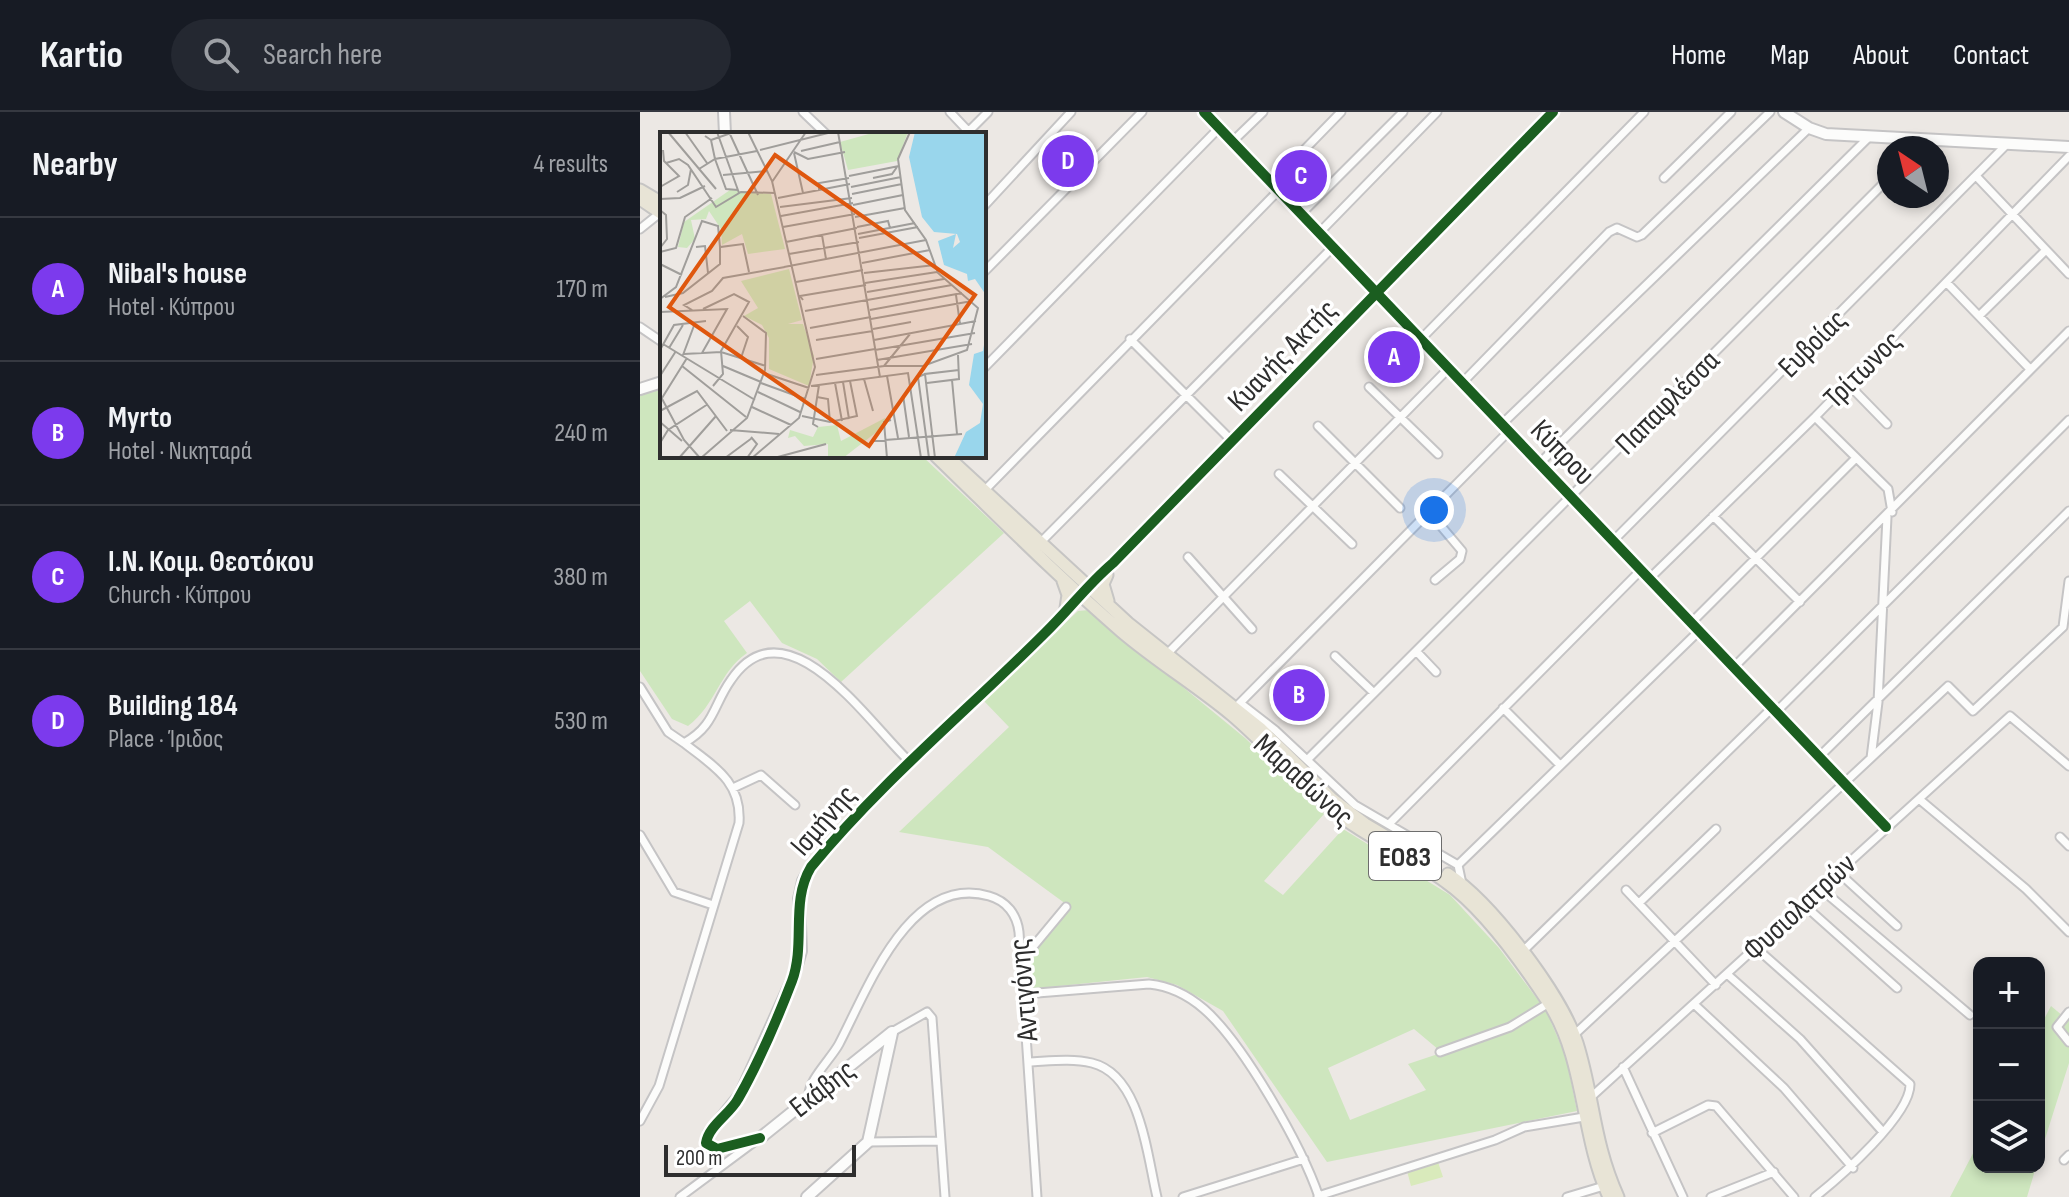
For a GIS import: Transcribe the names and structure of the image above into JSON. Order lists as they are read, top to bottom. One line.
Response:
{"streets":{"main road":["Μαραθώνος","ΕΟ83"],"street":["Ευβοίας","Κυανής Ακτής","Τρίτωνος","Παπαφλέσσα","Κύπρου","Ισμήνης","Φυσιολατρών","Αντιγόνης","Εκάβης"]},"crossings":[["Ευβοίας","Κύπρου"],["Κυανής Ακτής","Κύπρου"],["Κυανής Ακτής","Μαραθώνος"],["Κυανής Ακτής","Ισμήνης"],["Τρίτωνος","Κύπρου"],["Παπαφλέσσα","Κύπρου"],["Κύπρου","Φυσιολατρών"],["Μαραθώνος","Φυσιολατρών"],["Ισμήνης","Εκάβης"],["Αντιγόνης","Εκάβης"]],"scale_bar":"200 m","north":"top left","page":{"header":"Kartio","search":"Search here","nav":["Home","Map","About","Contact"],"heading":["Nearby","4 results"],"pins":["D","C","A","B"],"list":[{"mark":"A","name":"Nibal's house","note":"Hotel · Κύπρου","value":"170 m"},{"mark":"B","name":"Myrto","note":"Hotel · Νικηταρά","value":"240 m"},{"mark":"C","name":"Ι.Ν. Κοιμ. Θεοτόκου","note":"Church · Κύπρου","value":"380 m"},{"mark":"D","name":"Building 184","note":"Place · Ίριδος","value":"530 m"}],"map_buttons":["+","−"],"scale":"200 m"}}
